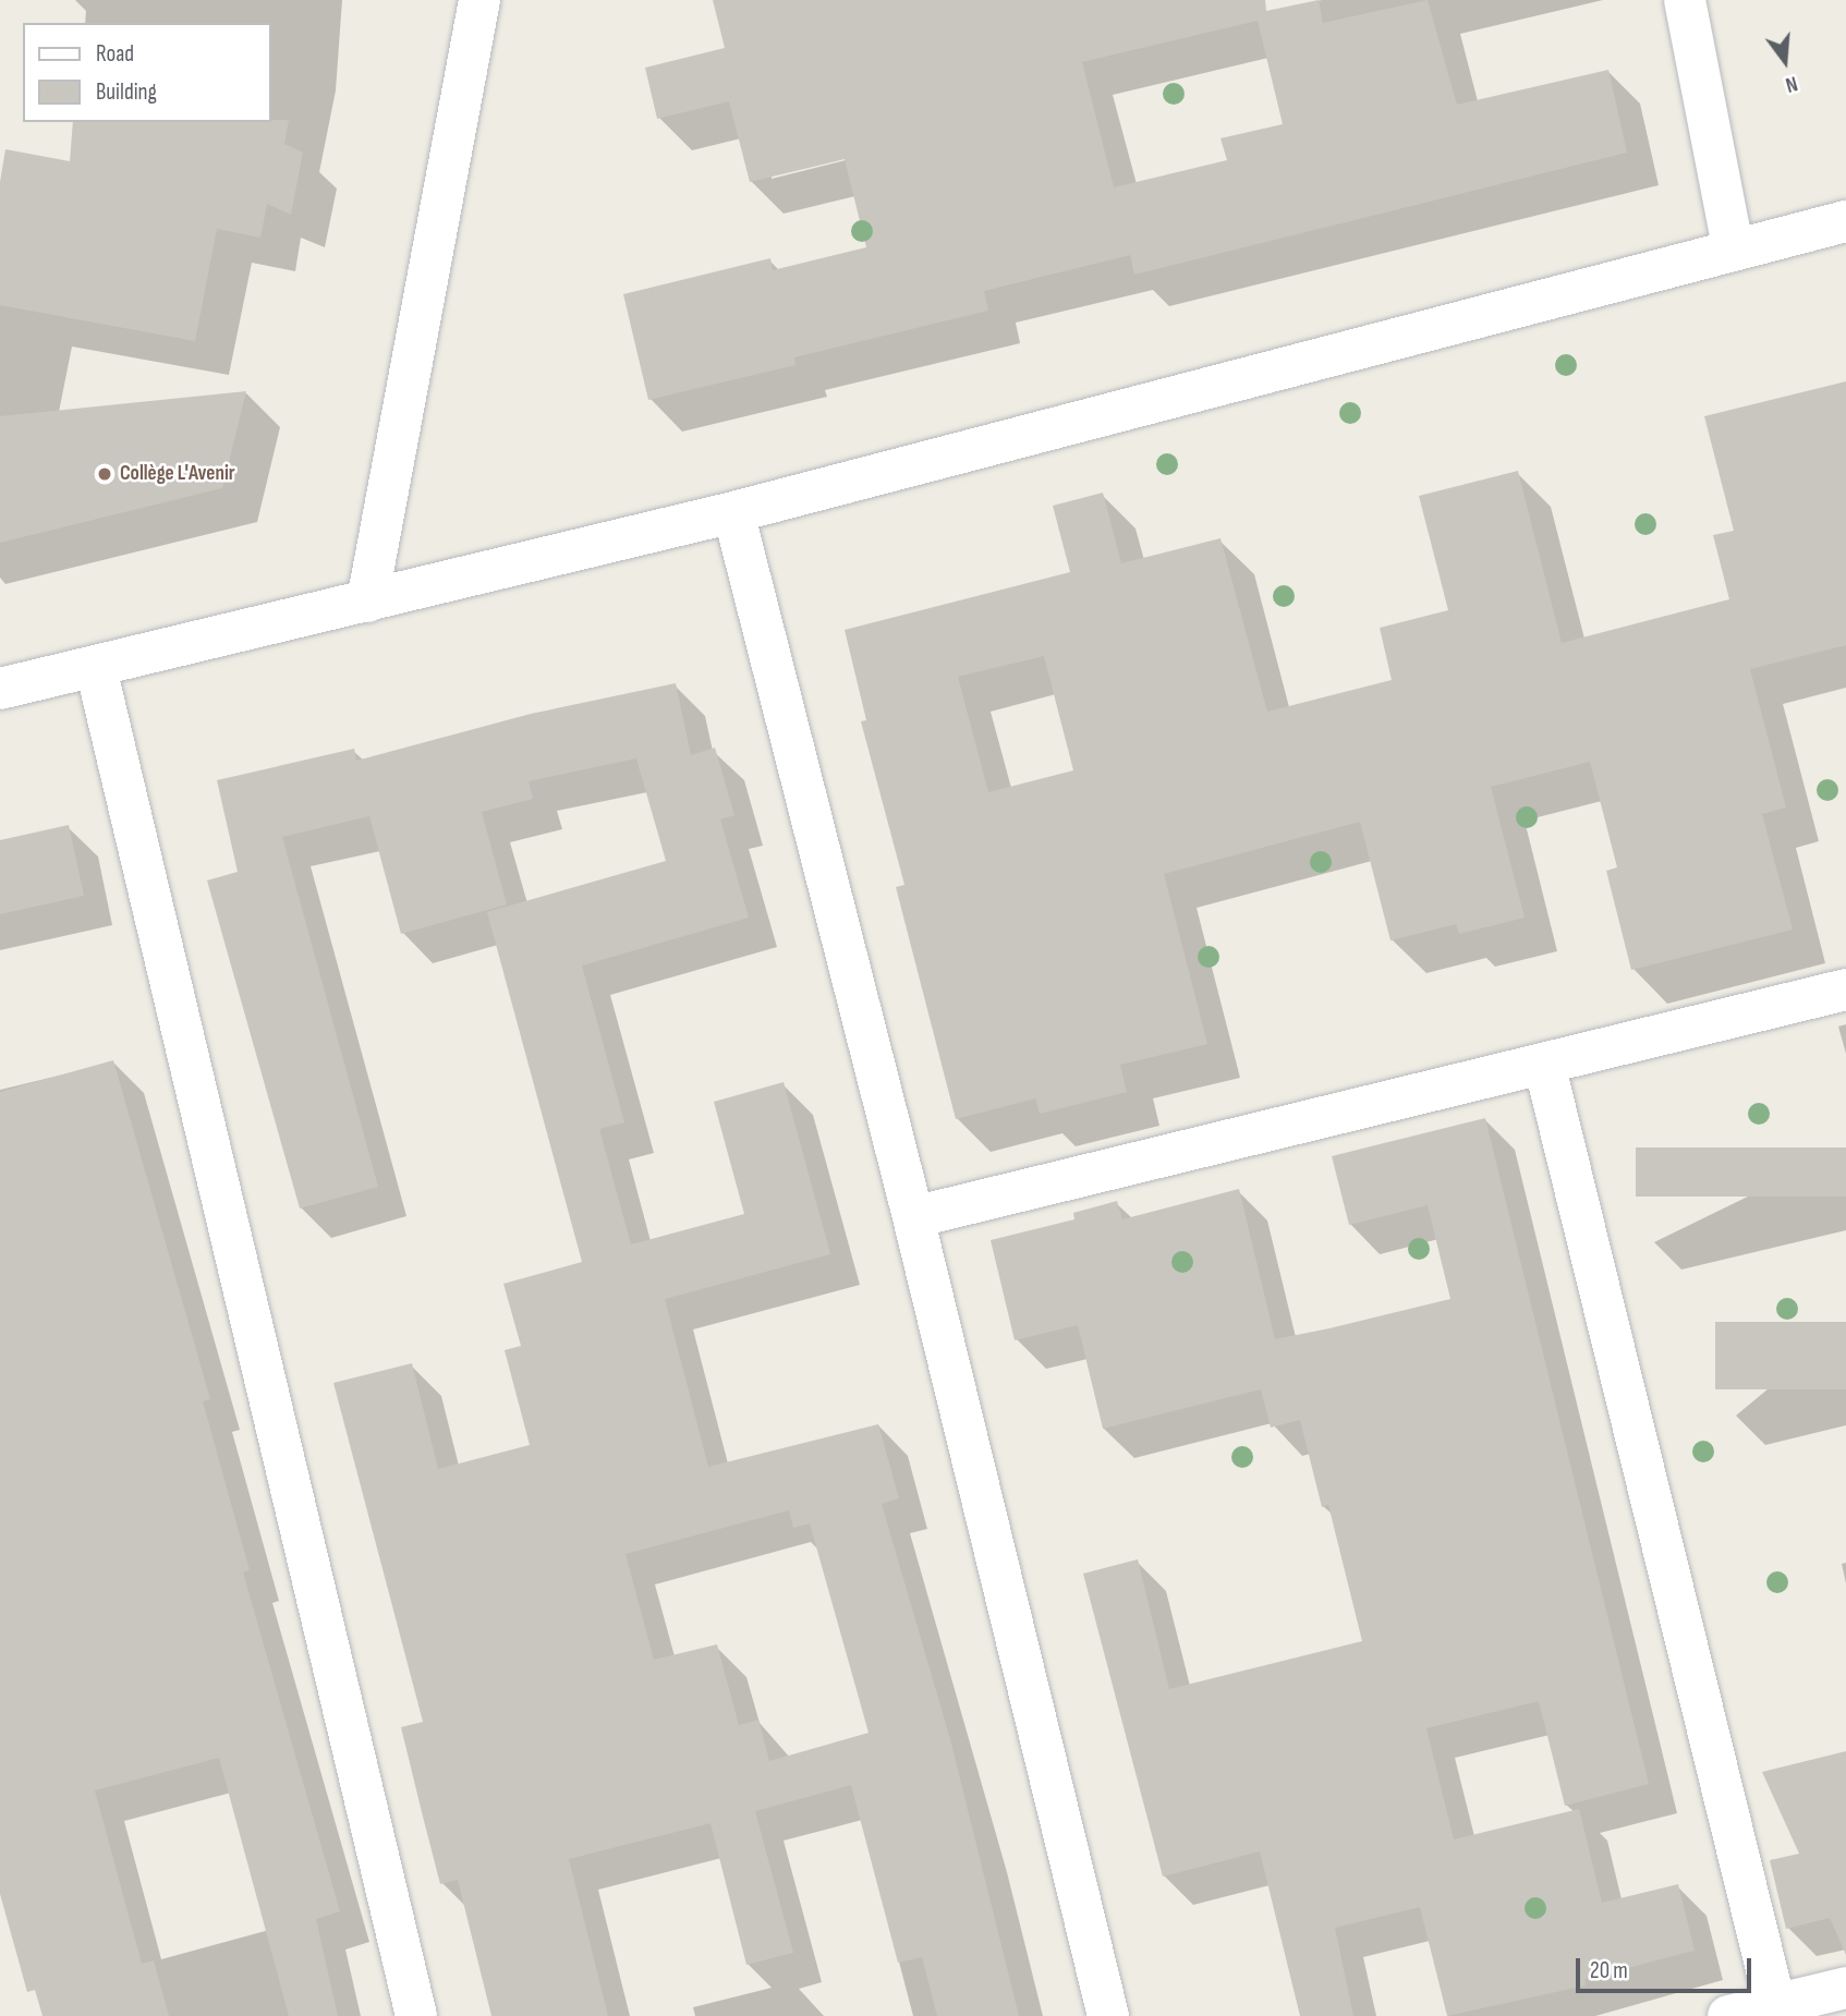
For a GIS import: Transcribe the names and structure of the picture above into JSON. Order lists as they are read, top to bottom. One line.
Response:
{"places":["Collège L'Avenir"],"legend":["Road","Building"],"scale_bar":"20 m","north":"bottom"}
